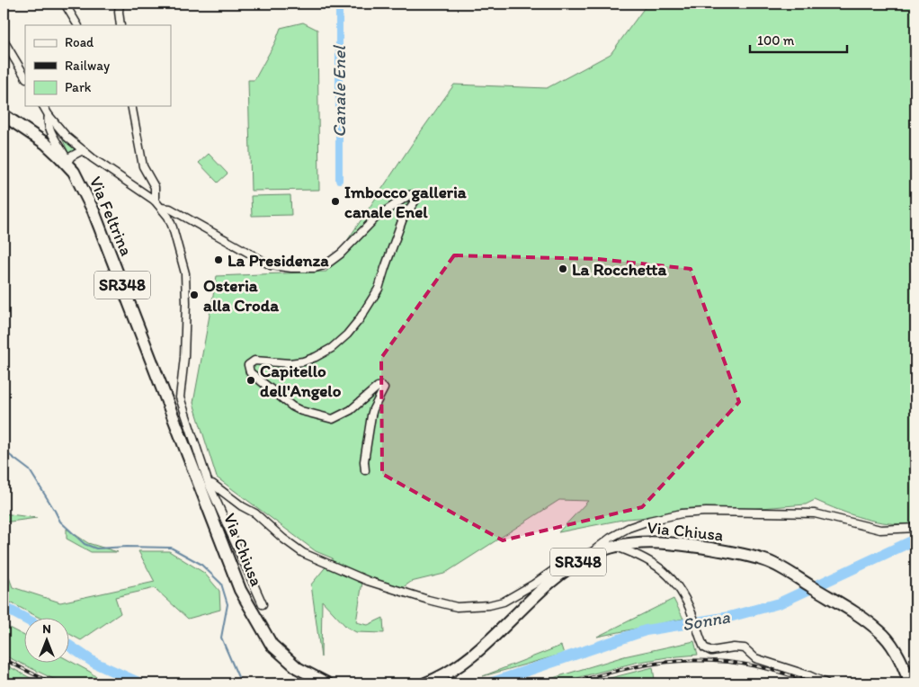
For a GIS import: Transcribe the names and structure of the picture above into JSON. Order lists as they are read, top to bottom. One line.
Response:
{"streets":{"main road":["Via Feltrina","SR348","Via Chiusa"]},"crossings":[["Via Feltrina","Via Chiusa"]],"water":["Canale Enel","Sonna"],"places":["Imbocco galleria canale Enel","La Presidenza","La Rocchetta","Osteria alla Croda","Capitello dell'Angelo"],"legend":["Road","Railway","Park"],"scale_bar":"100 m","north":"top"}
